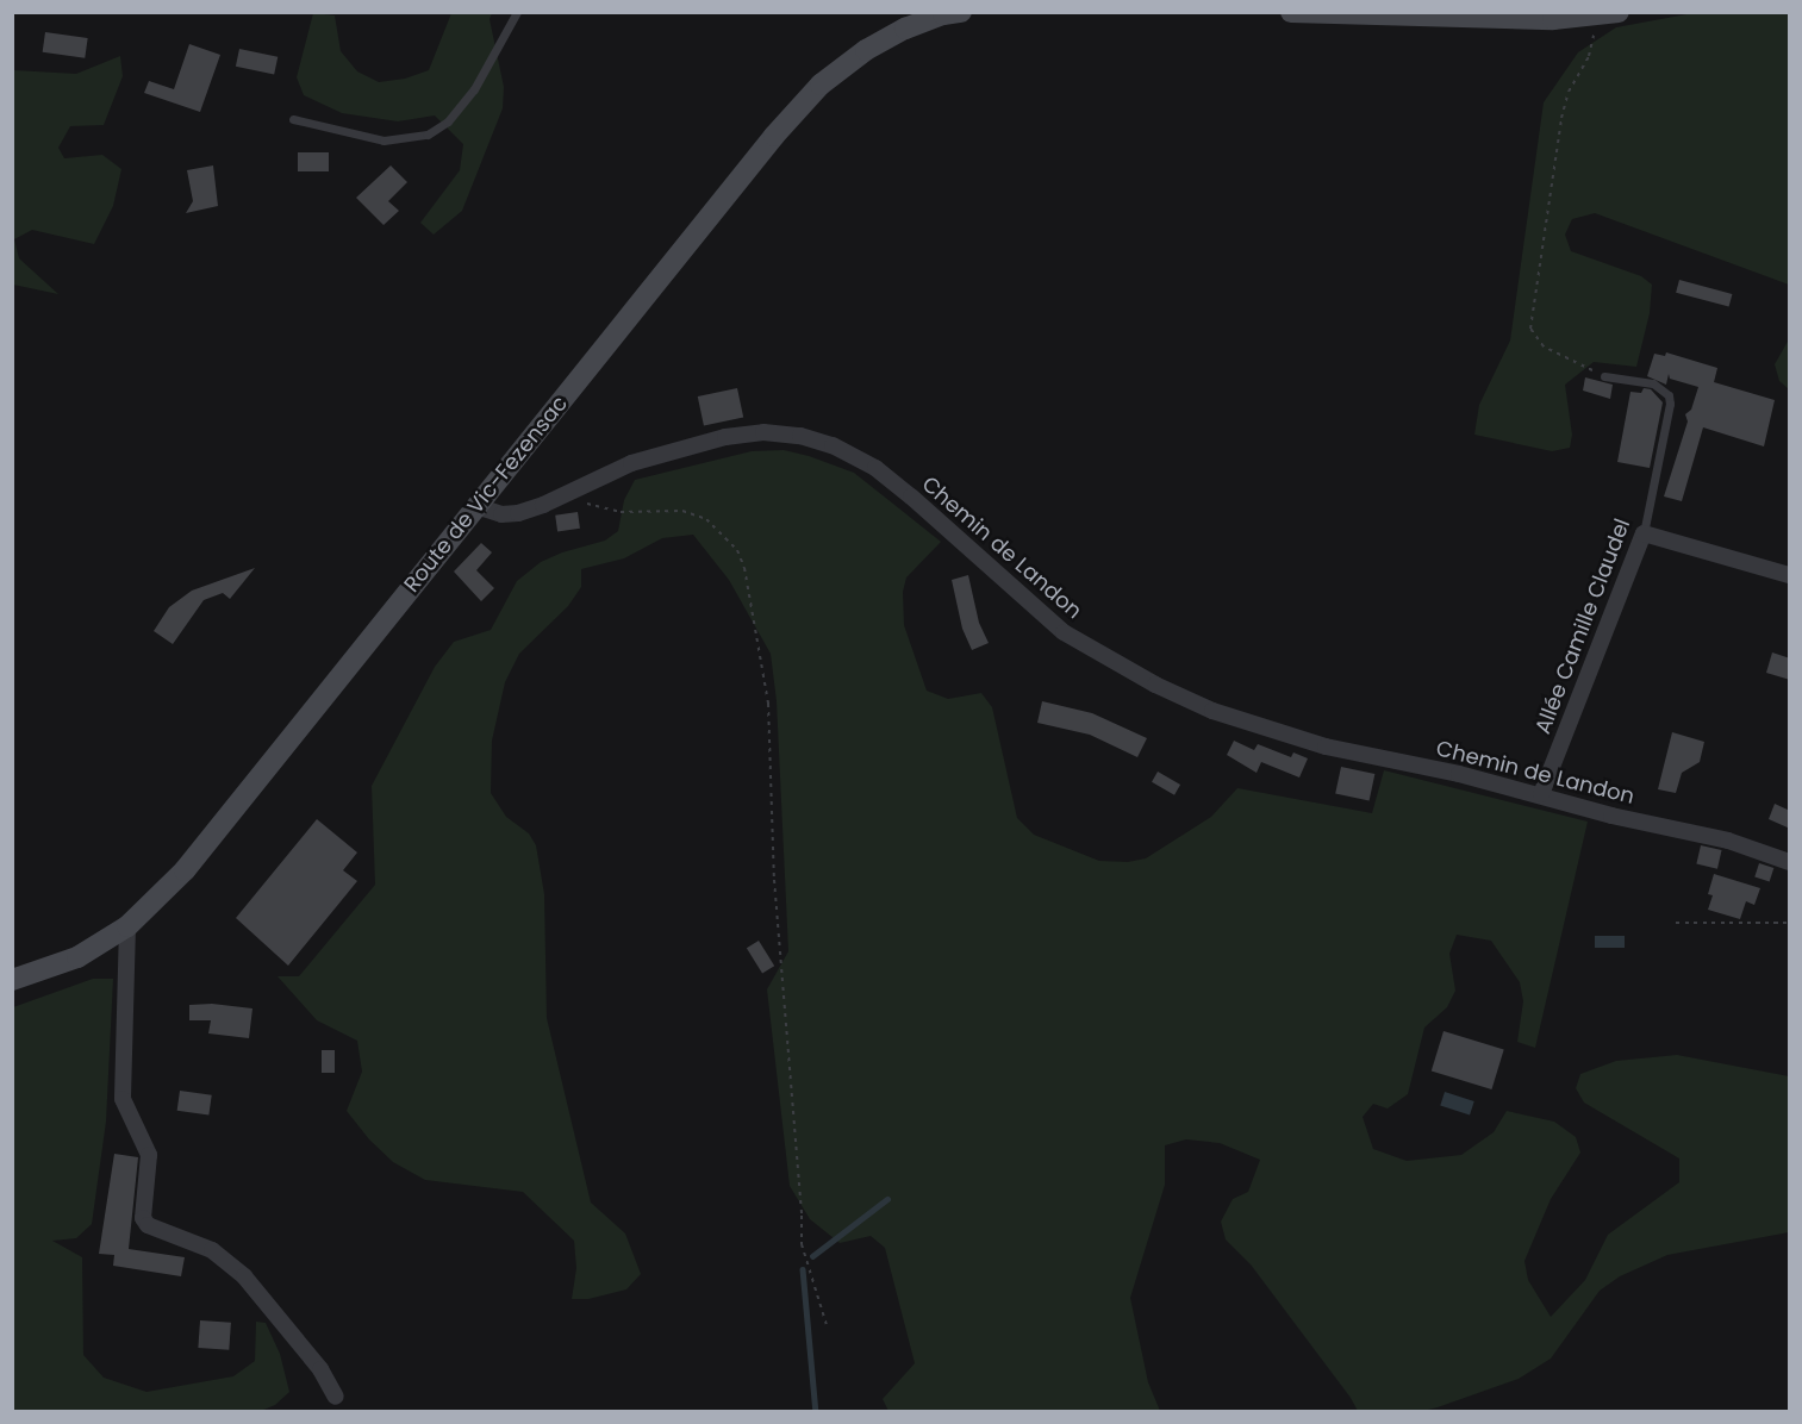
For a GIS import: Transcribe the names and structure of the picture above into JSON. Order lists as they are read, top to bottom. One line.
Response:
{"streets":{"main road":["Route de Vic-Fezensac"],"street":["Chemin de Landon","Allée Camille Claudel"]},"crossings":[["Route de Vic-Fezensac","Chemin de Landon"],["Chemin de Landon","Allée Camille Claudel"]]}
